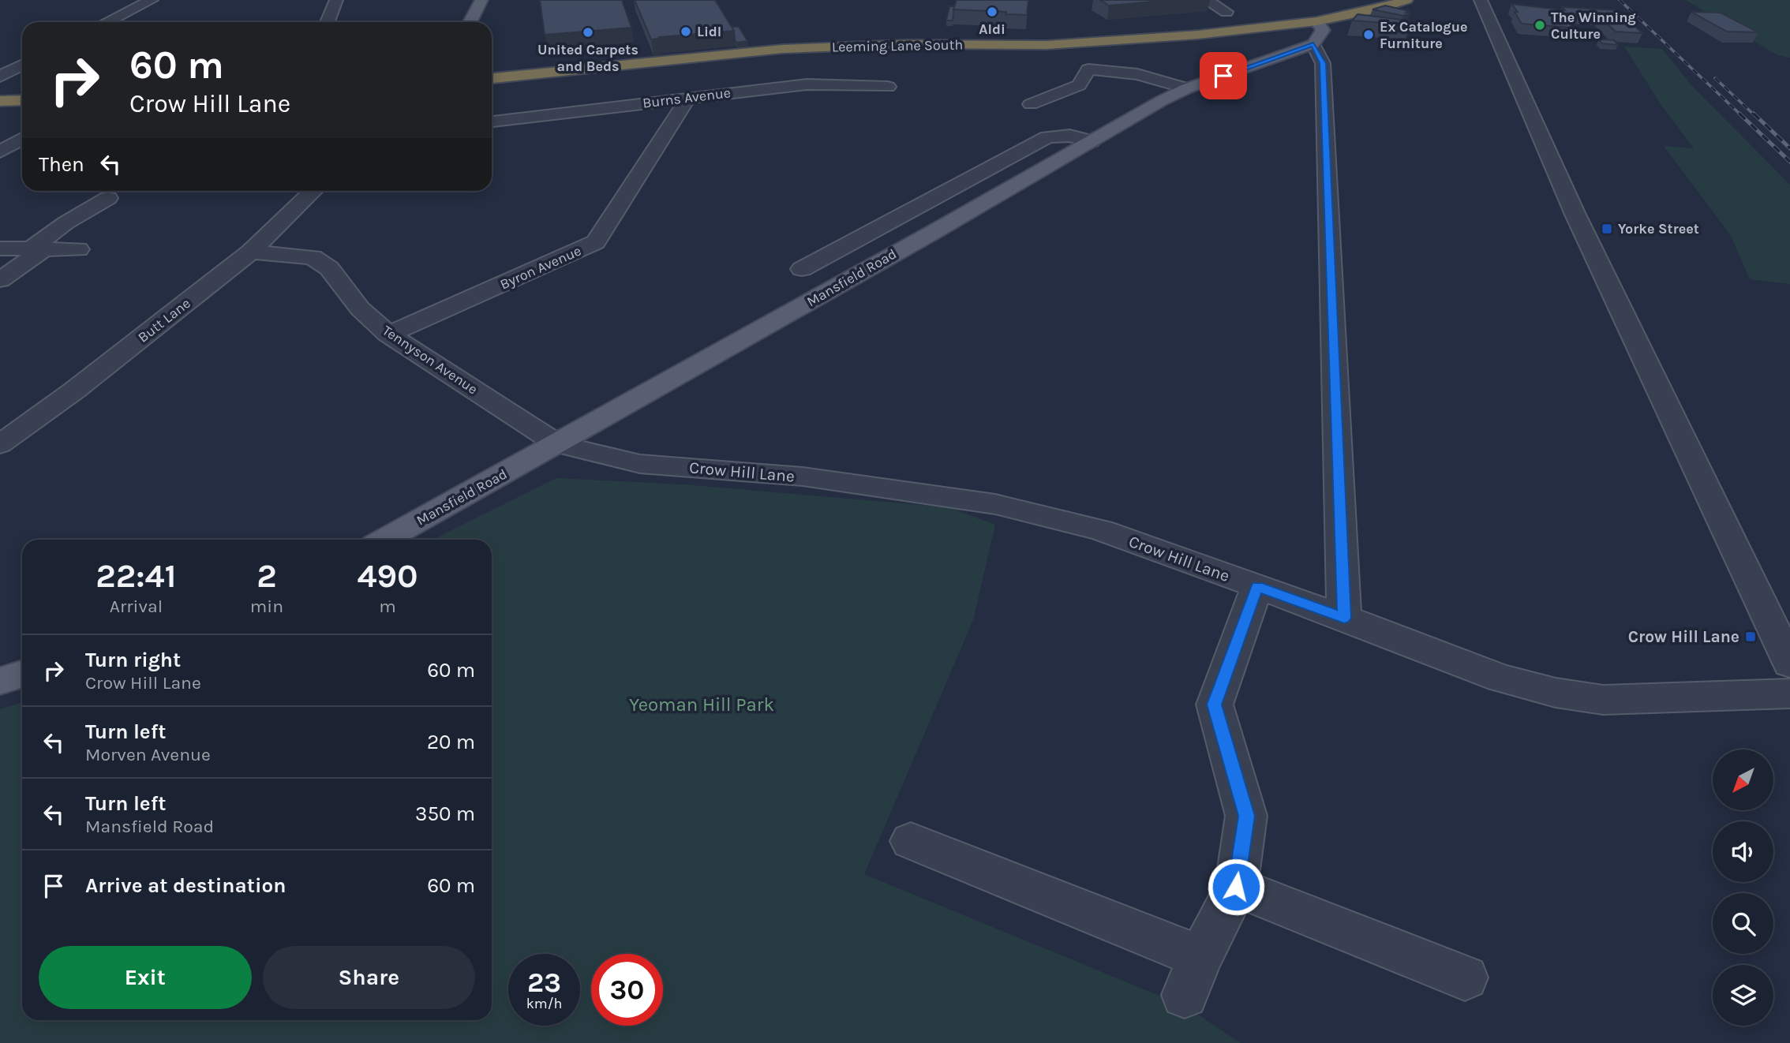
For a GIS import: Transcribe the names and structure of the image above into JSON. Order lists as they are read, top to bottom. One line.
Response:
{"streets":{"highway":["Leeming Lane South"],"main road":["Mansfield Road"],"street":["Burns Avenue","Byron Avenue","Butt Lane","Tennyson Avenue","Crow Hill Lane"]},"crossings":[["Leeming Lane South","Mansfield Road"],["Burns Avenue","Byron Avenue"],["Byron Avenue","Tennyson Avenue"],["Mansfield Road","Tennyson Avenue"],["Mansfield Road","Crow Hill Lane"],["Butt Lane","Tennyson Avenue"],["Tennyson Avenue","Crow Hill Lane"]],"parks":["Yeoman Hill Park"],"places":{"other":["Aldi","The Winning Culture","Lidl","United Carpets and Beds","Ex Catalogue Furniture"],"transit":["Yorke Street","Crow Hill Lane"]},"north":"bottom left","page":{"turn":["60 m","Crow Hill Lane"],"then":"Then","eta":["22:41","Arrival","2","min","490","m"],"list":[{"name":"Turn right","note":"Crow Hill Lane","value":"60 m"},{"name":"Turn left","note":"Morven Avenue","value":"20 m"},{"name":"Turn left","note":"Mansfield Road","value":"350 m"},{"name":"Arrive at destination","value":"60 m"}],"buttons":["Exit","Share"],"speed":"23 km/h","limit":"30"}}
